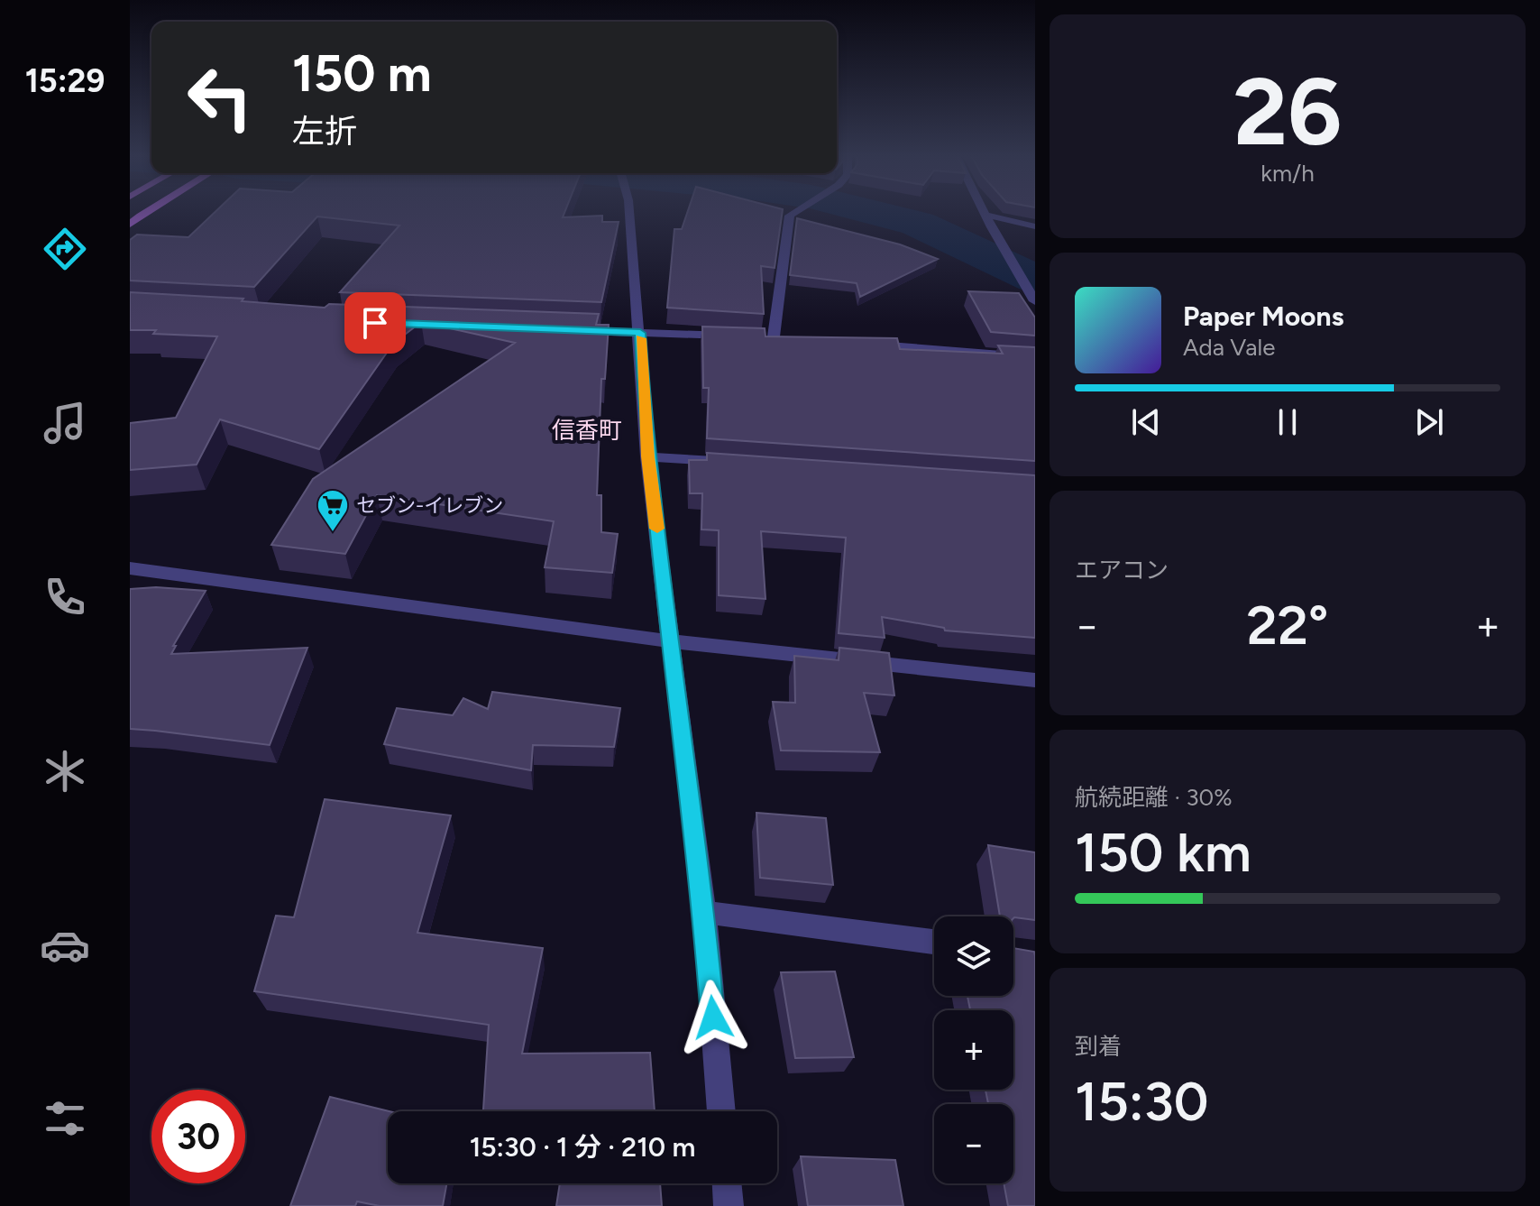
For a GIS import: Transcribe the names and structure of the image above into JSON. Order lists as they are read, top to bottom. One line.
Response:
{"districts":["信香町"],"places":{"supermarket":["セブン-イレブン"]},"page":{"tabs":"15:29","tile":[["26","km/h"],"エアコン",["航続距離 · 30%","150 km"],["到着","15:30"]],"turn":["150 m","左折"],"song":["Paper Moons","Ada Vale"],"heat":["−","22°","+"],"map_buttons":["+","−"],"limit":"30","trip":"15:30 · 1 分 · 210 m"}}
